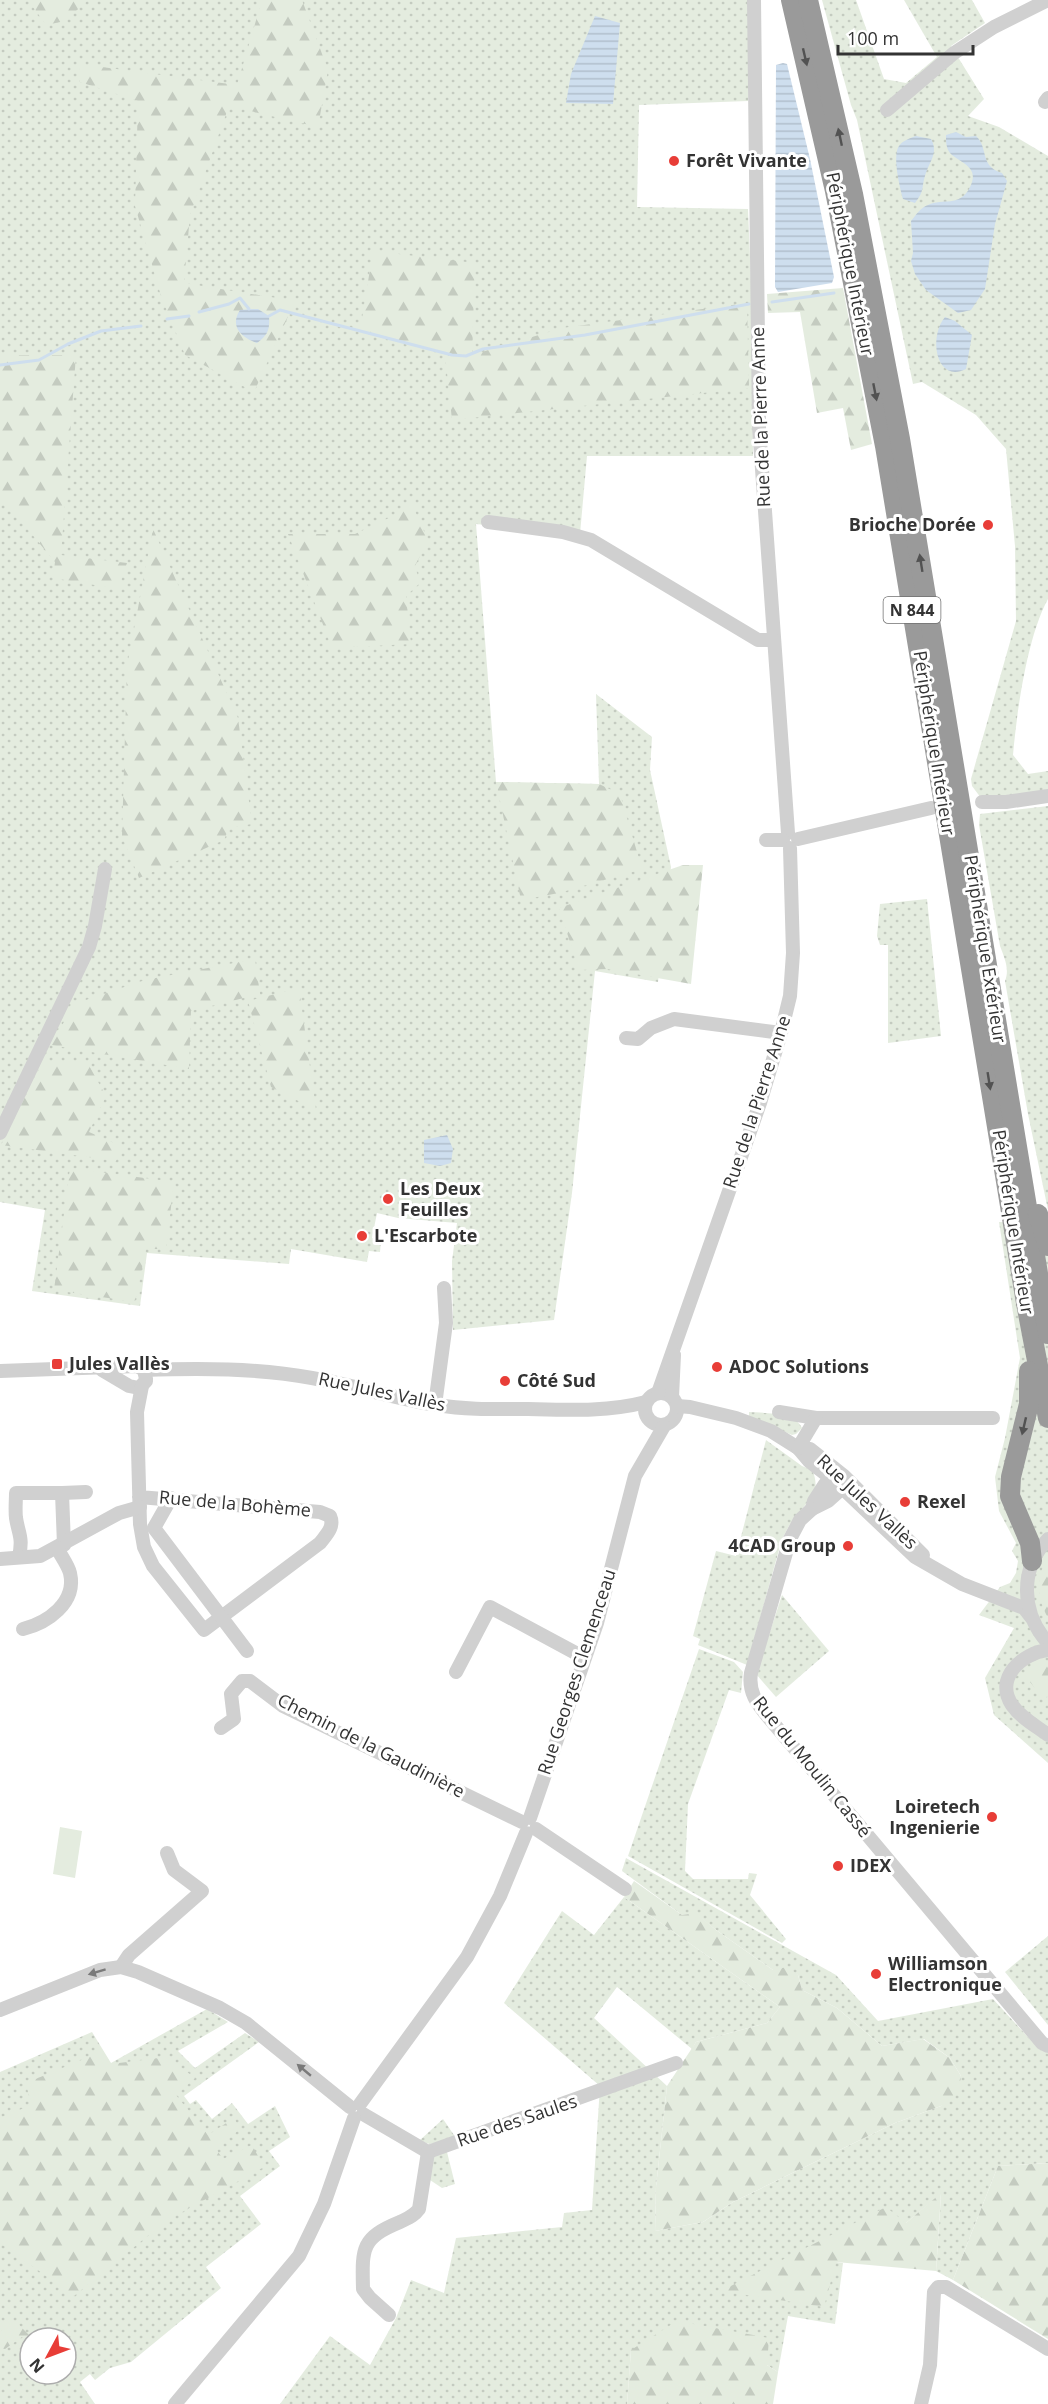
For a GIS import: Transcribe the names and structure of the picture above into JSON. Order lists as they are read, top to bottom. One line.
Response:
{"streets":{"highway":["Périphérique Intérieur","N 844","Périphérique Extérieur"],"street":["Rue de la Pierre Anne","Rue Jules Vallès","Rue de la Bohème","Rue Georges Clemenceau","Chemin de la Gaudinière","Rue du Moulin Cassé","Rue des Saules"]},"crossings":[["Rue de la Pierre Anne","Rue Jules Vallès"],["Rue de la Pierre Anne","Rue Georges Clemenceau"],["Rue Jules Vallès","Rue Georges Clemenceau"],["Rue Jules Vallès","Rue du Moulin Cassé"],["Rue Georges Clemenceau","Chemin de la Gaudinière"]],"one_way":["Périphérique Intérieur","Périphérique Extérieur"],"places":{"other":["Forêt Vivante","Brioche Dorée","Les Deux Feuilles","L'Escarbote","ADOC Solutions","Côté Sud","Rexel","4CAD Group","Loiretech Ingenierie","IDEX","Williamson Electronique"],"transit":["Jules Vallès"]},"scale_bar":"100 m","north":"bottom left"}
